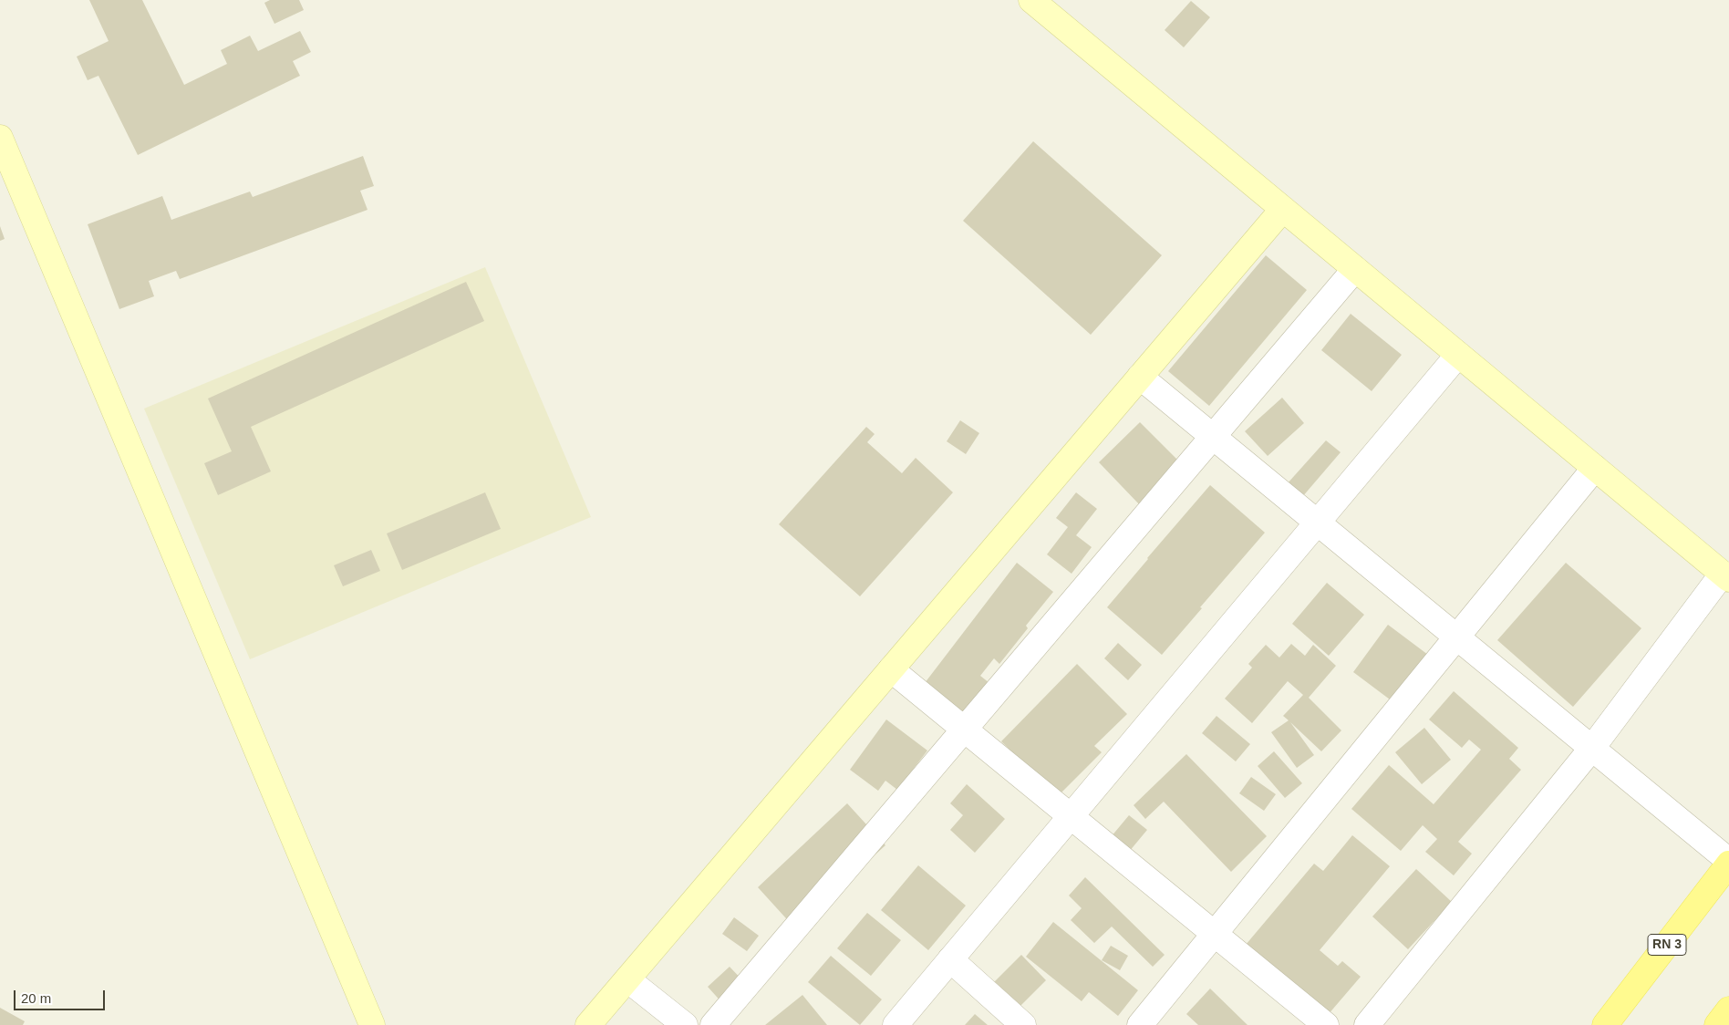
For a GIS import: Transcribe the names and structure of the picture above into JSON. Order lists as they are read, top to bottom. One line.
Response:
{"streets":{"main road":["RN 3"]},"scale_bar":"20 m"}
